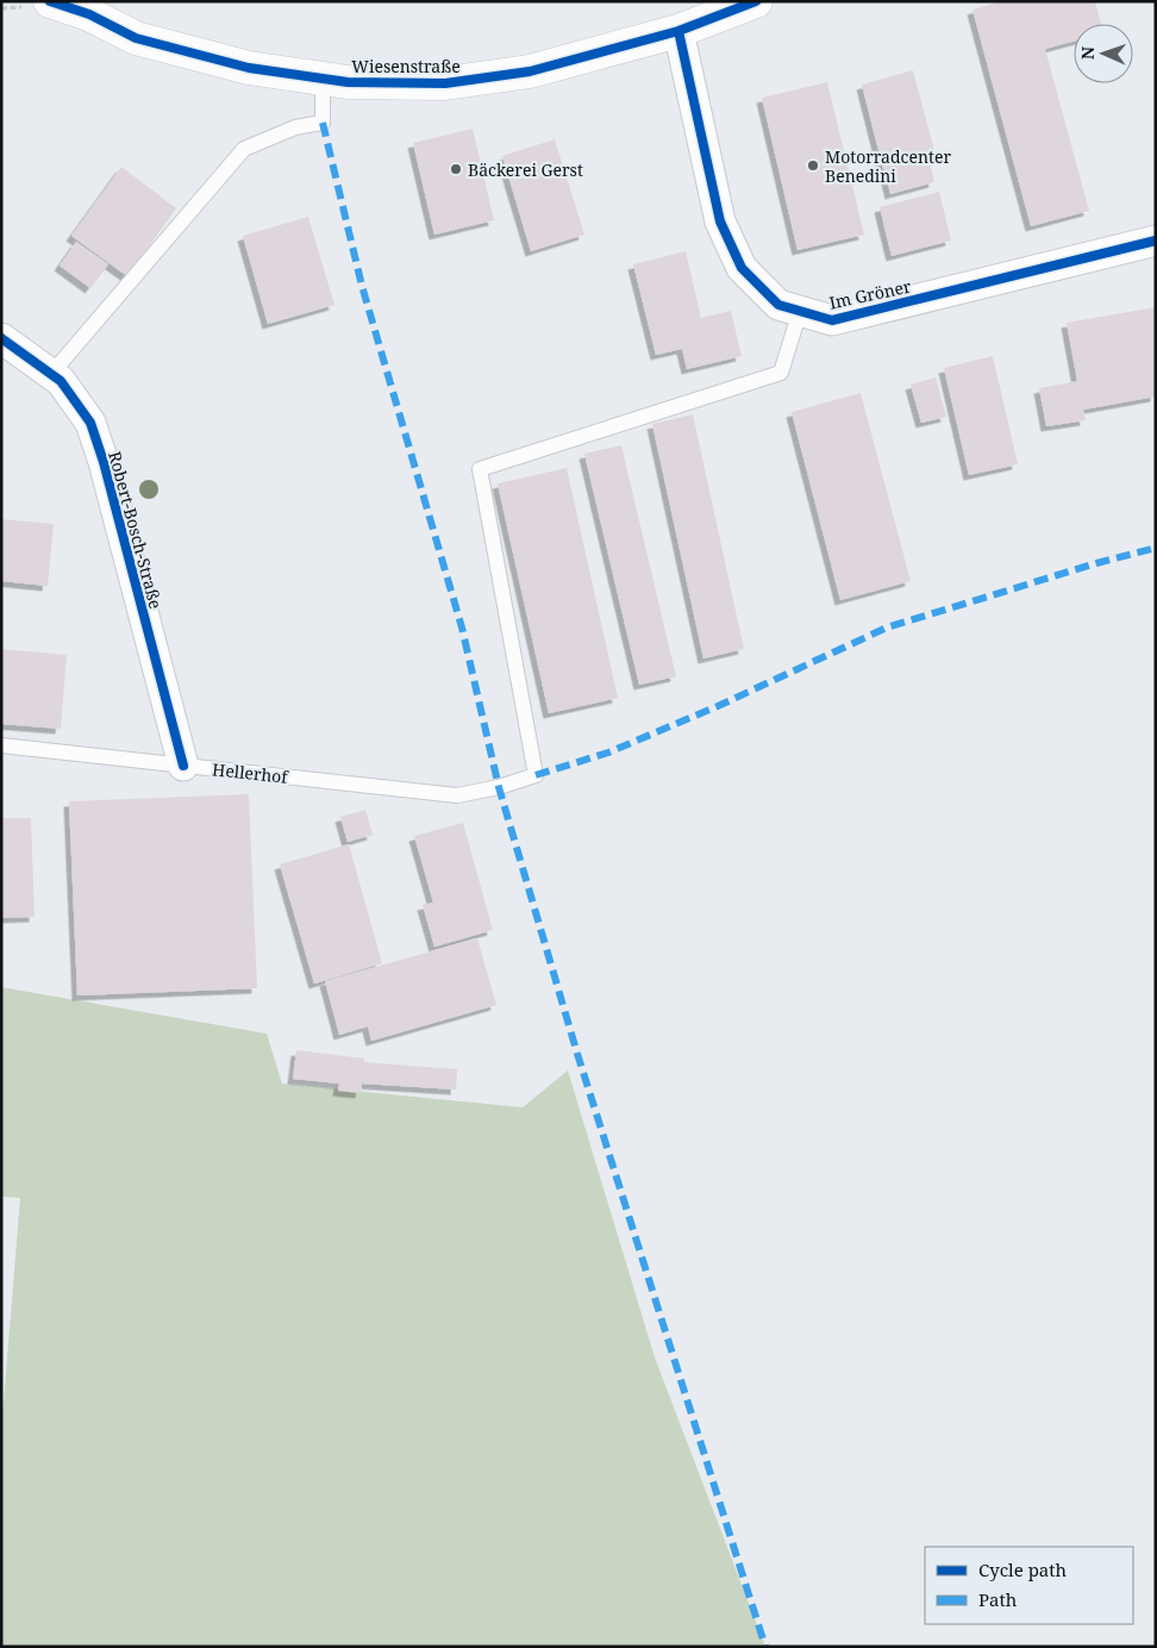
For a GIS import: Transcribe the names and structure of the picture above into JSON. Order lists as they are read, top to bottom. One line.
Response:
{"streets":{"street":["Wiesenstraße","Im Gröner","Robert-Bosch-Straße"],"lane":["Hellerhof"]},"crossings":[["Wiesenstraße","Im Gröner"],["Im Gröner","Hellerhof"],["Robert-Bosch-Straße","Hellerhof"]],"places":["Motorradcenter Benedini","Bäckerei Gerst"],"legend":["Cycle path","Path"],"north":"left"}
